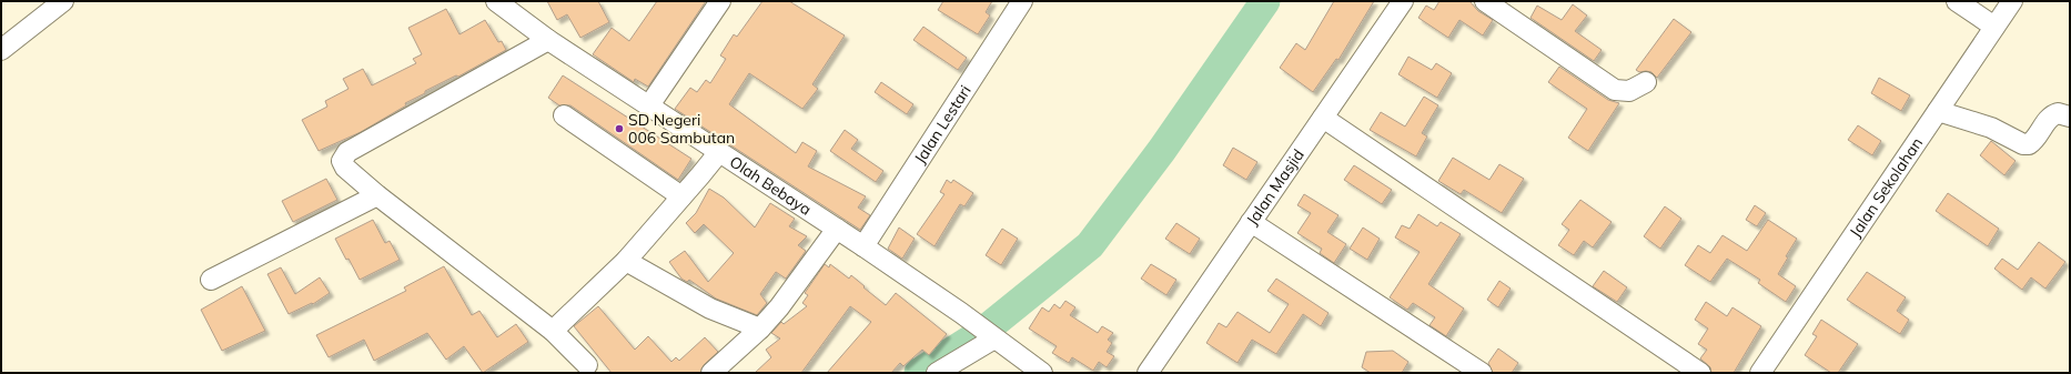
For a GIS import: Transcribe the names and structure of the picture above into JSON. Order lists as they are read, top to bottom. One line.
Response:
{"streets":{"street":["Jalan Lestari","Olah Bebaya","Jalan Masjid","Jalan Sekolahan"]},"crossings":[["Jalan Lestari","Olah Bebaya"]],"places":["SD Negeri 006 Sambutan"]}
